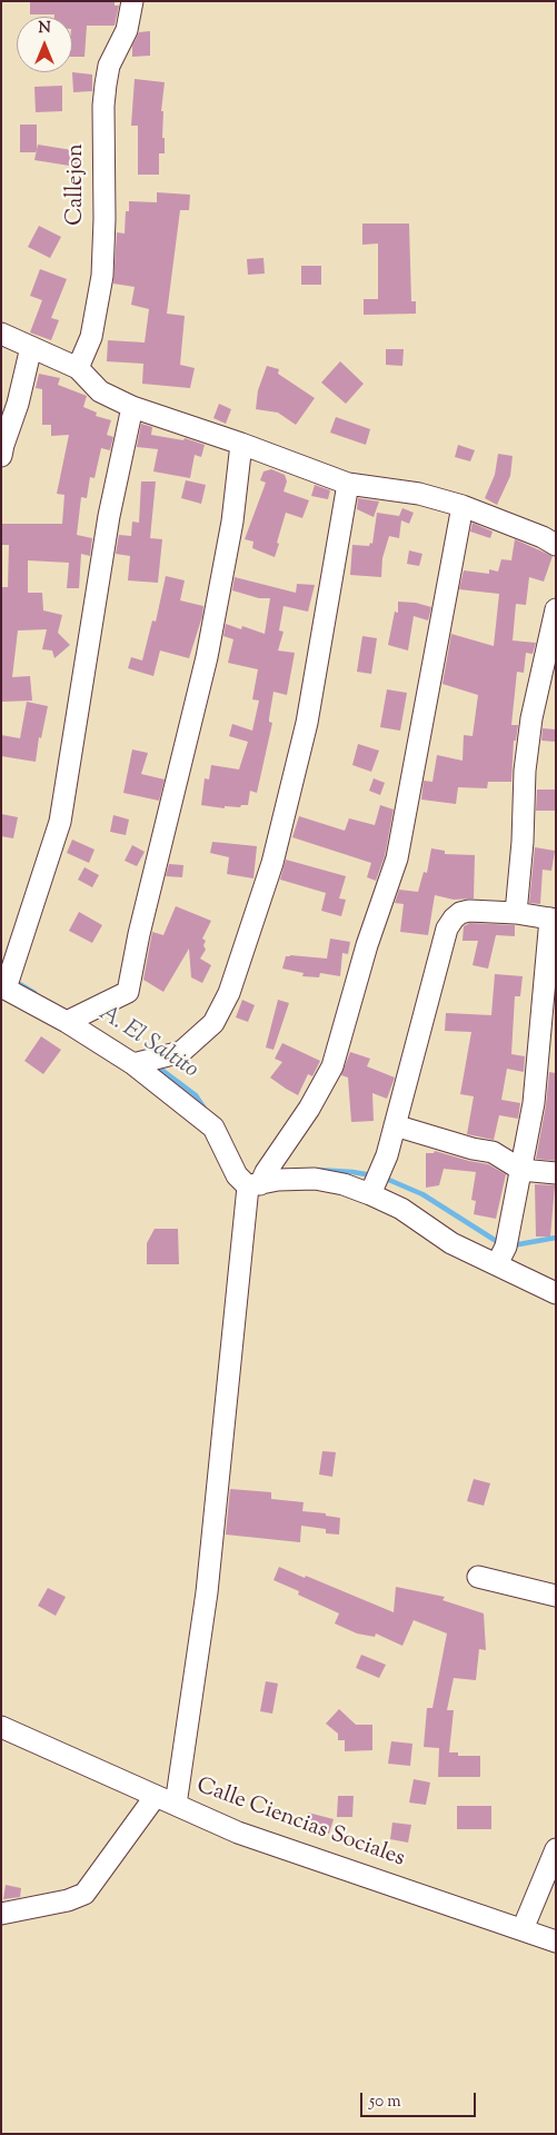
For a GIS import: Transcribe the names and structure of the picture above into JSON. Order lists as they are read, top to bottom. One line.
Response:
{"streets":{"street":["Callejon","Calle Ciencias Sociales"]},"water":["A. El Saltito"],"scale_bar":"50 m","north":"top"}
